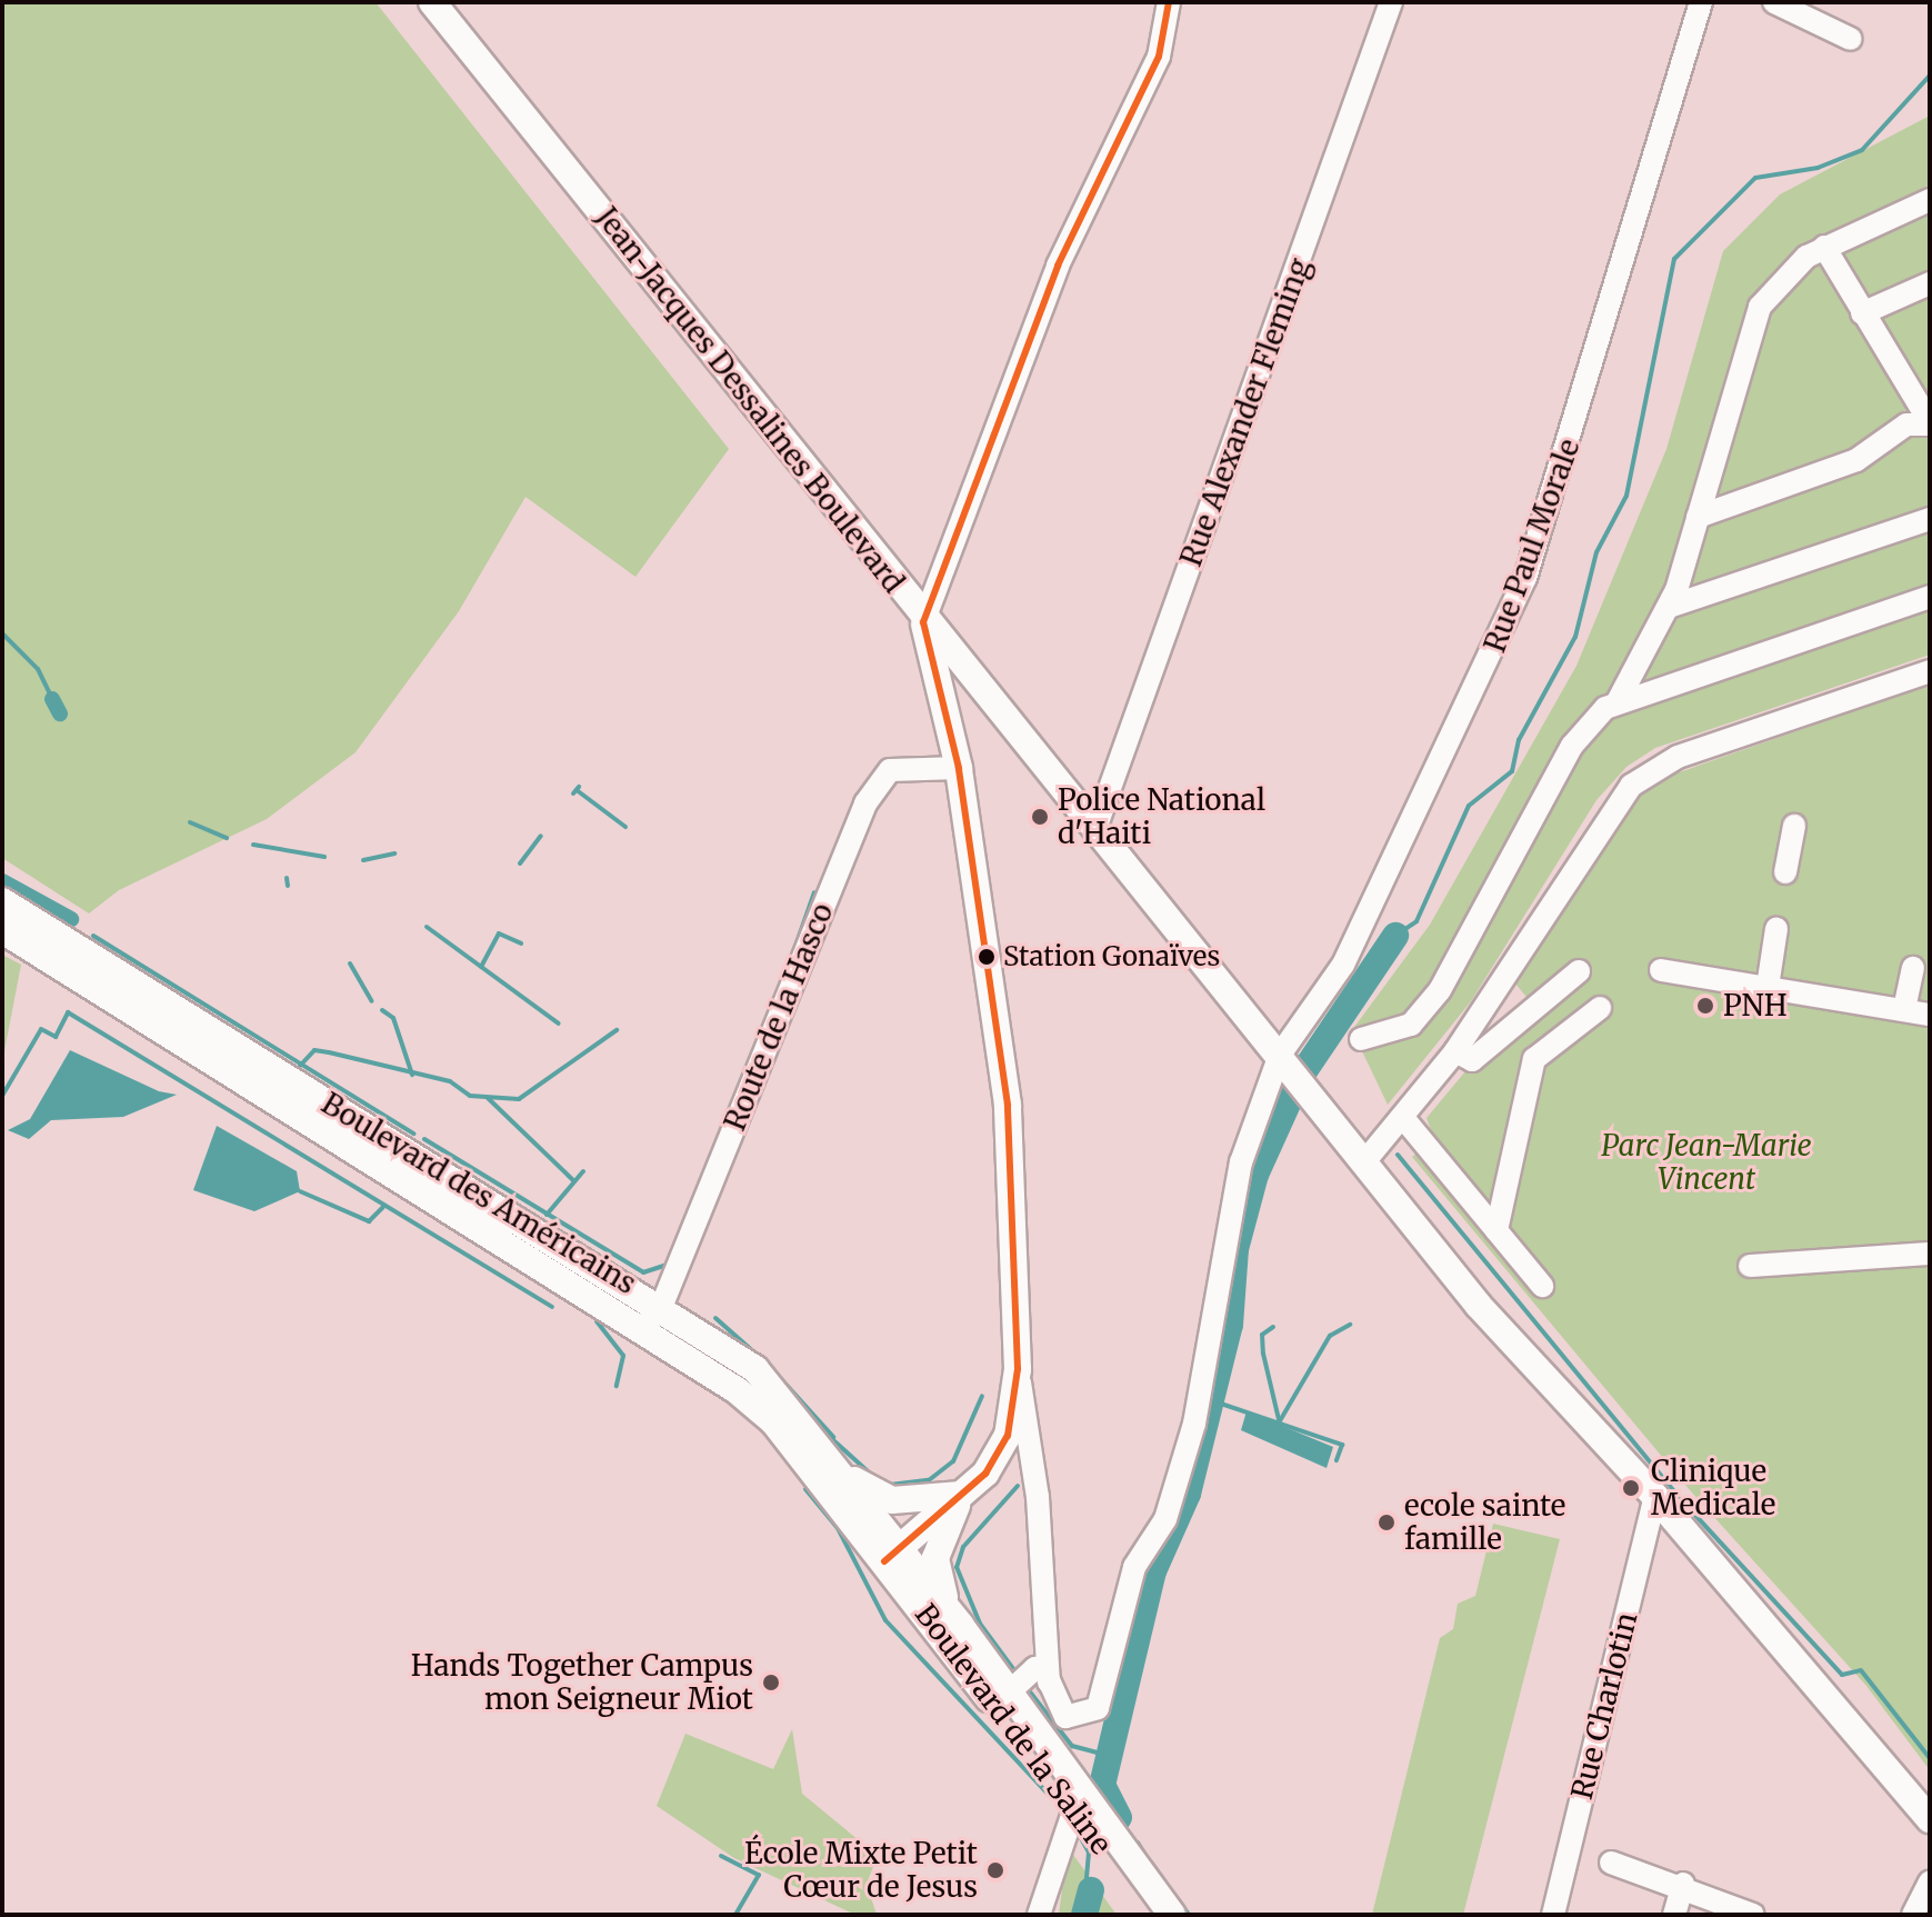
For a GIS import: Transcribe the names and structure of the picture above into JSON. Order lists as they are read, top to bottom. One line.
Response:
{"streets":{"main road":["Jean-Jacques Dessalines Boulevard","Boulevard des Américains","Boulevard de la Saline"],"street":["Rue Alexander Fleming","Rue Paul Morale","Route de la Hasco","Rue Charlotin"]},"crossings":[["Jean-Jacques Dessalines Boulevard","Rue Alexander Fleming"],["Jean-Jacques Dessalines Boulevard","Rue Paul Morale"],["Jean-Jacques Dessalines Boulevard","Rue Charlotin"],["Route de la Hasco","Boulevard des Américains"],["Boulevard des Américains","Boulevard de la Saline"]],"parks":["Parc Jean-Marie Vincent"],"places":["Police National d'Haiti","Station Gonaïves","PNH","Clinique Medicale","ecole sainte famille","Hands Together Campus mon Seigneur Miot","École Mixte Petit Cœur de Jesus"]}
